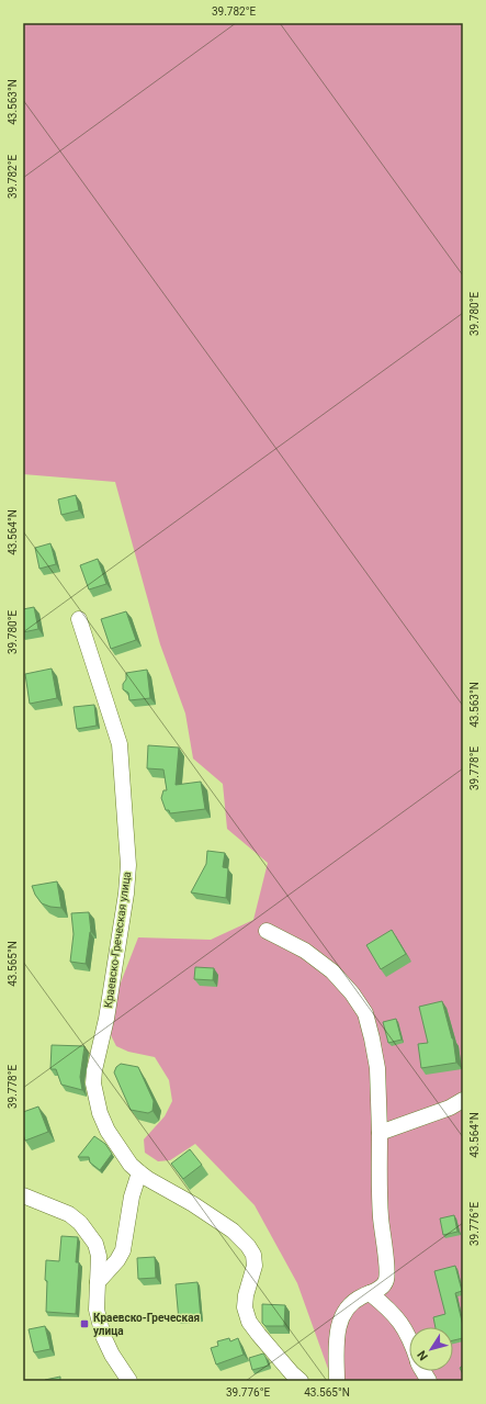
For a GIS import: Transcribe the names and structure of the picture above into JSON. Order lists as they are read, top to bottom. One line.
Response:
{"streets":{"street":["Краевско-Греческая улица"]},"places":{"transit":["Краевско-Греческая улица"]},"north":"bottom left","coordinates":["39.782°E","43.563°N","39.780°E","43.564°N","39.778°E","43.565°N","39.776°E"]}
